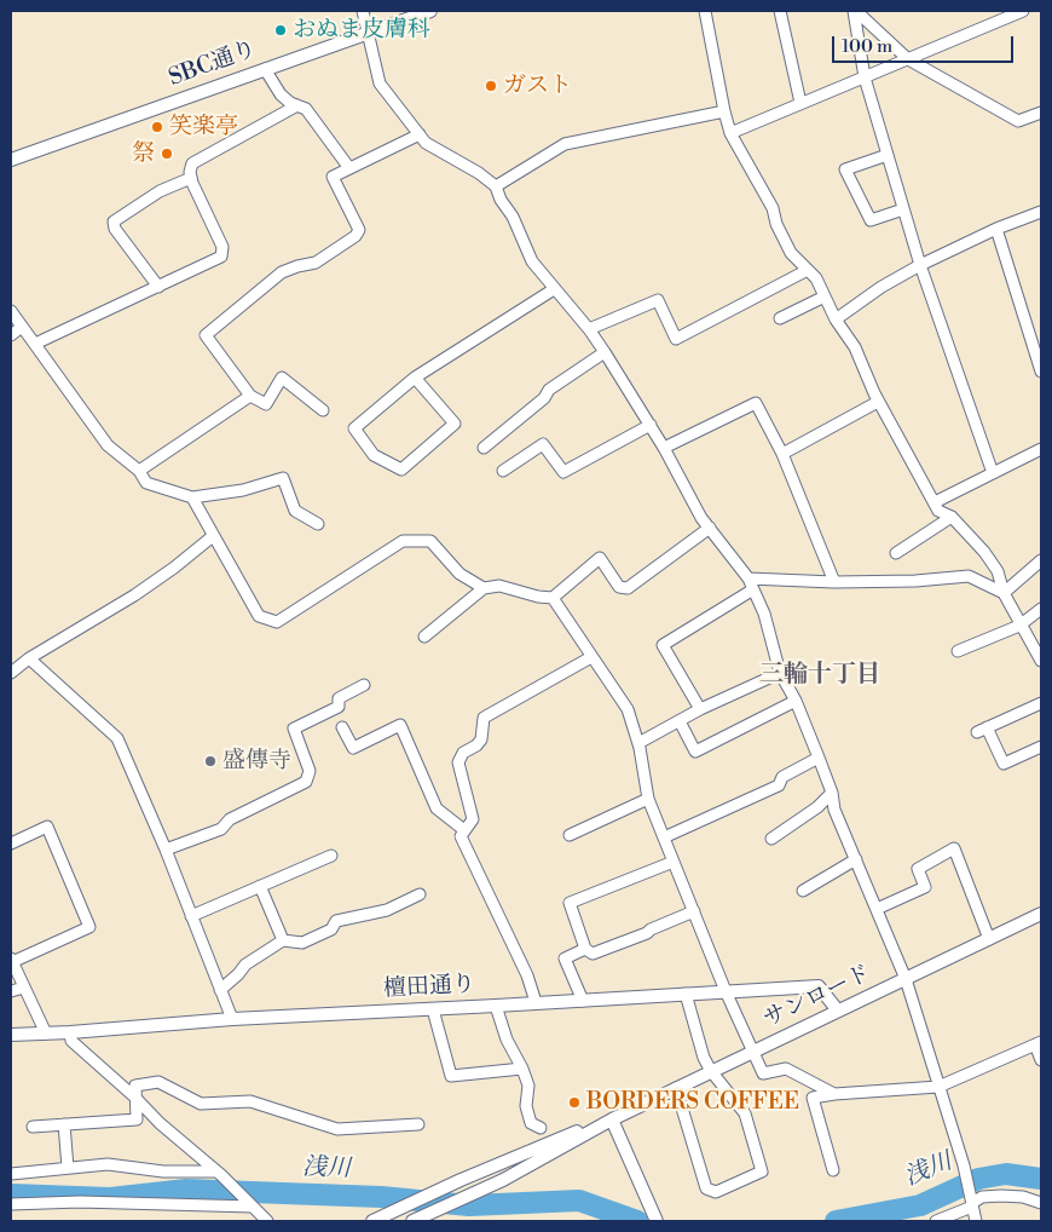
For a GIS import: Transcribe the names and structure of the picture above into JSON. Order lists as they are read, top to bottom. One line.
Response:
{"streets":{"street":["SBC通り","檀田通り","サンロード"]},"crossings":[["檀田通り","サンロード"]],"districts":["三輪十丁目"],"water":["浅川"],"places":["おぬま皮膚科","ガスト","笑楽亭","祭","盛傳寺","BORDERS COFFEE"],"scale_bar":"100 m"}
